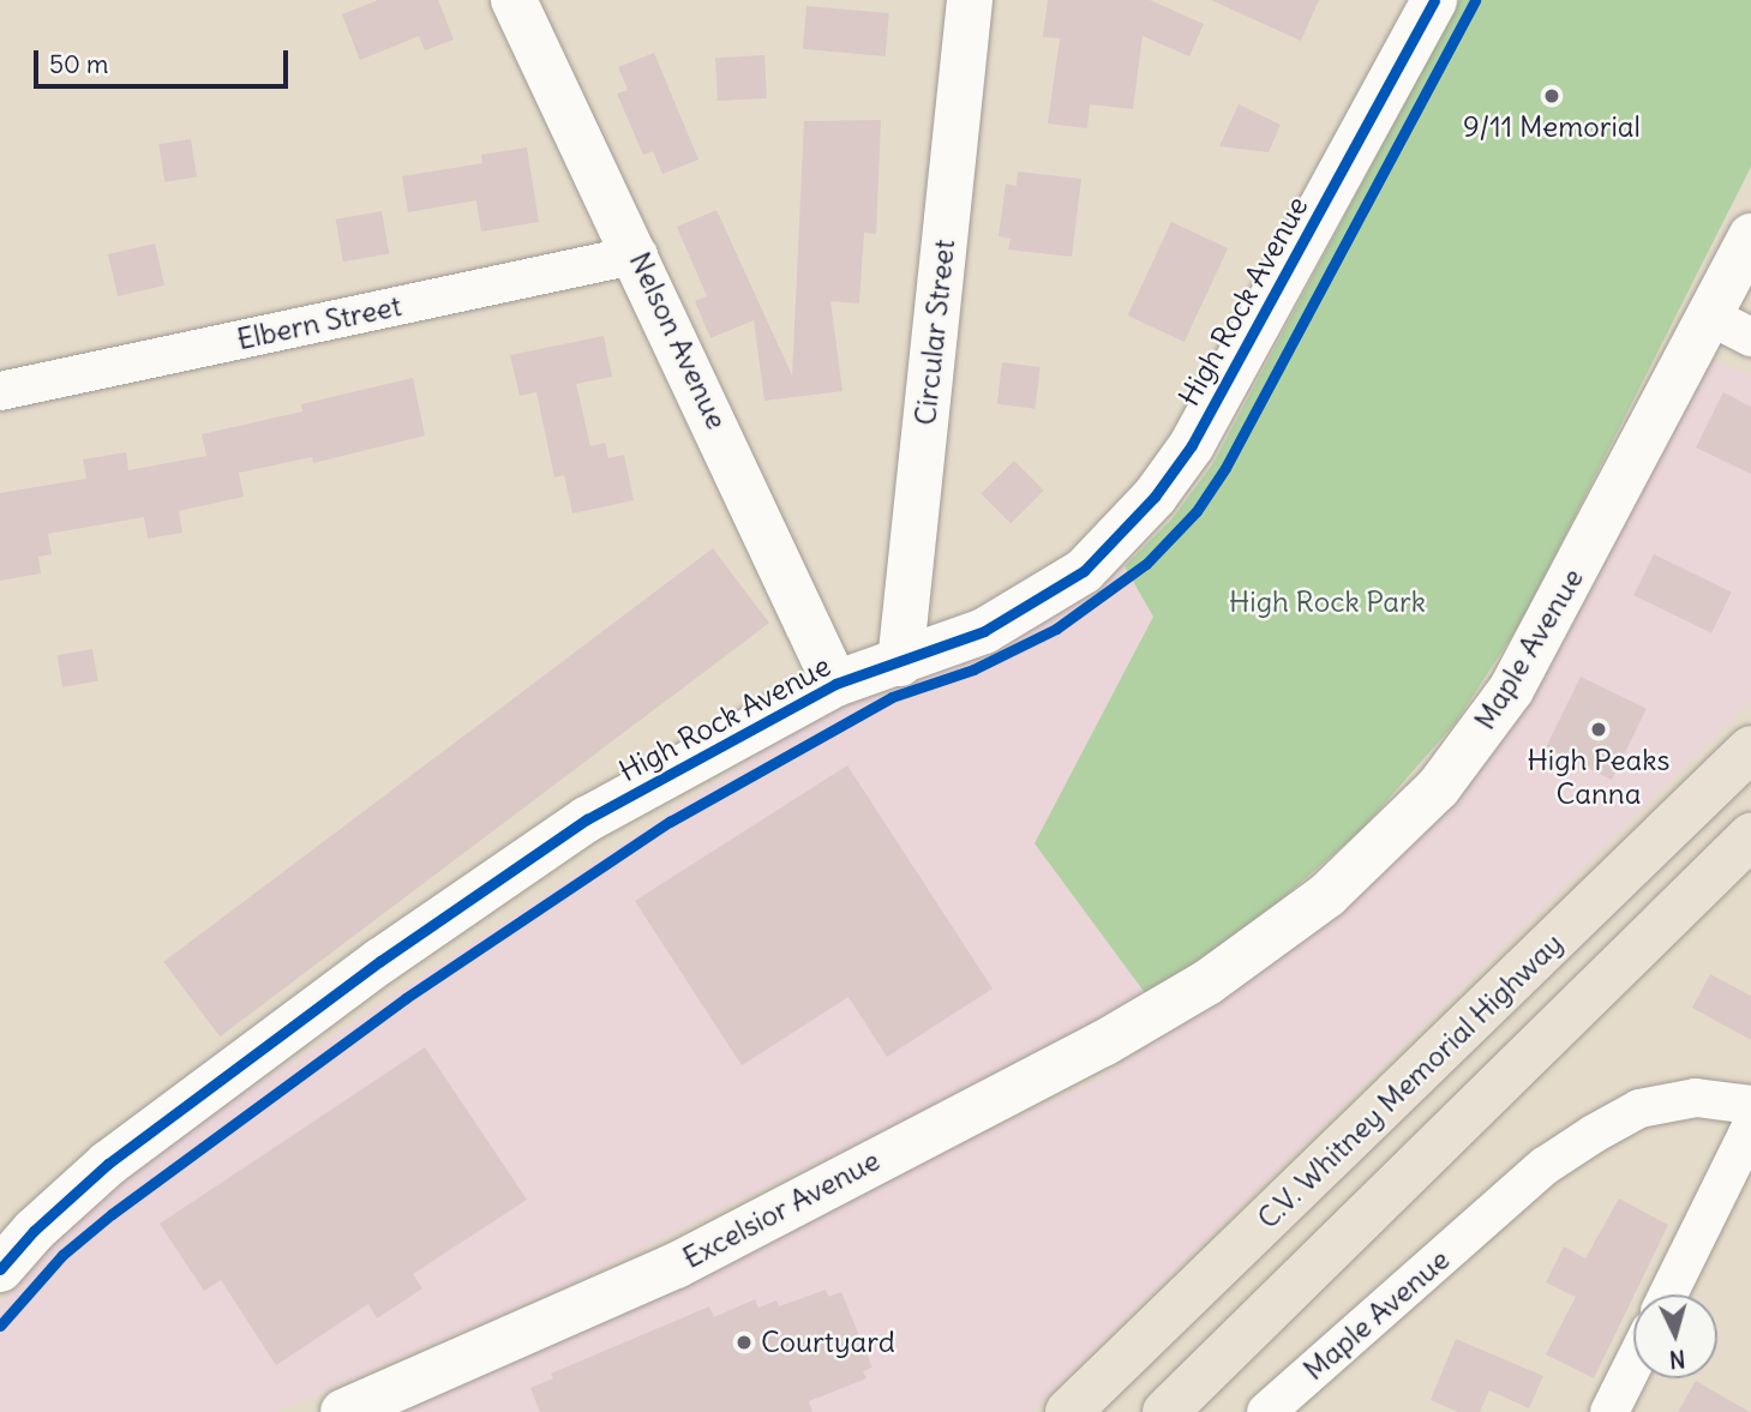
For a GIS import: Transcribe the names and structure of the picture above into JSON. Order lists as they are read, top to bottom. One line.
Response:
{"streets":{"highway":["C.V. Whitney Memorial Highway"],"street":["High Rock Avenue","Elbern Street","Circular Street","Nelson Avenue","Maple Avenue","Excelsior Avenue"]},"crossings":[["High Rock Avenue","Circular Street"],["High Rock Avenue","Nelson Avenue"],["Elbern Street","Nelson Avenue"],["Maple Avenue","Excelsior Avenue"]],"parks":["High Rock Park"],"places":["9/11 Memorial","High Peaks Canna","Courtyard"],"scale_bar":"50 m","north":"bottom"}
